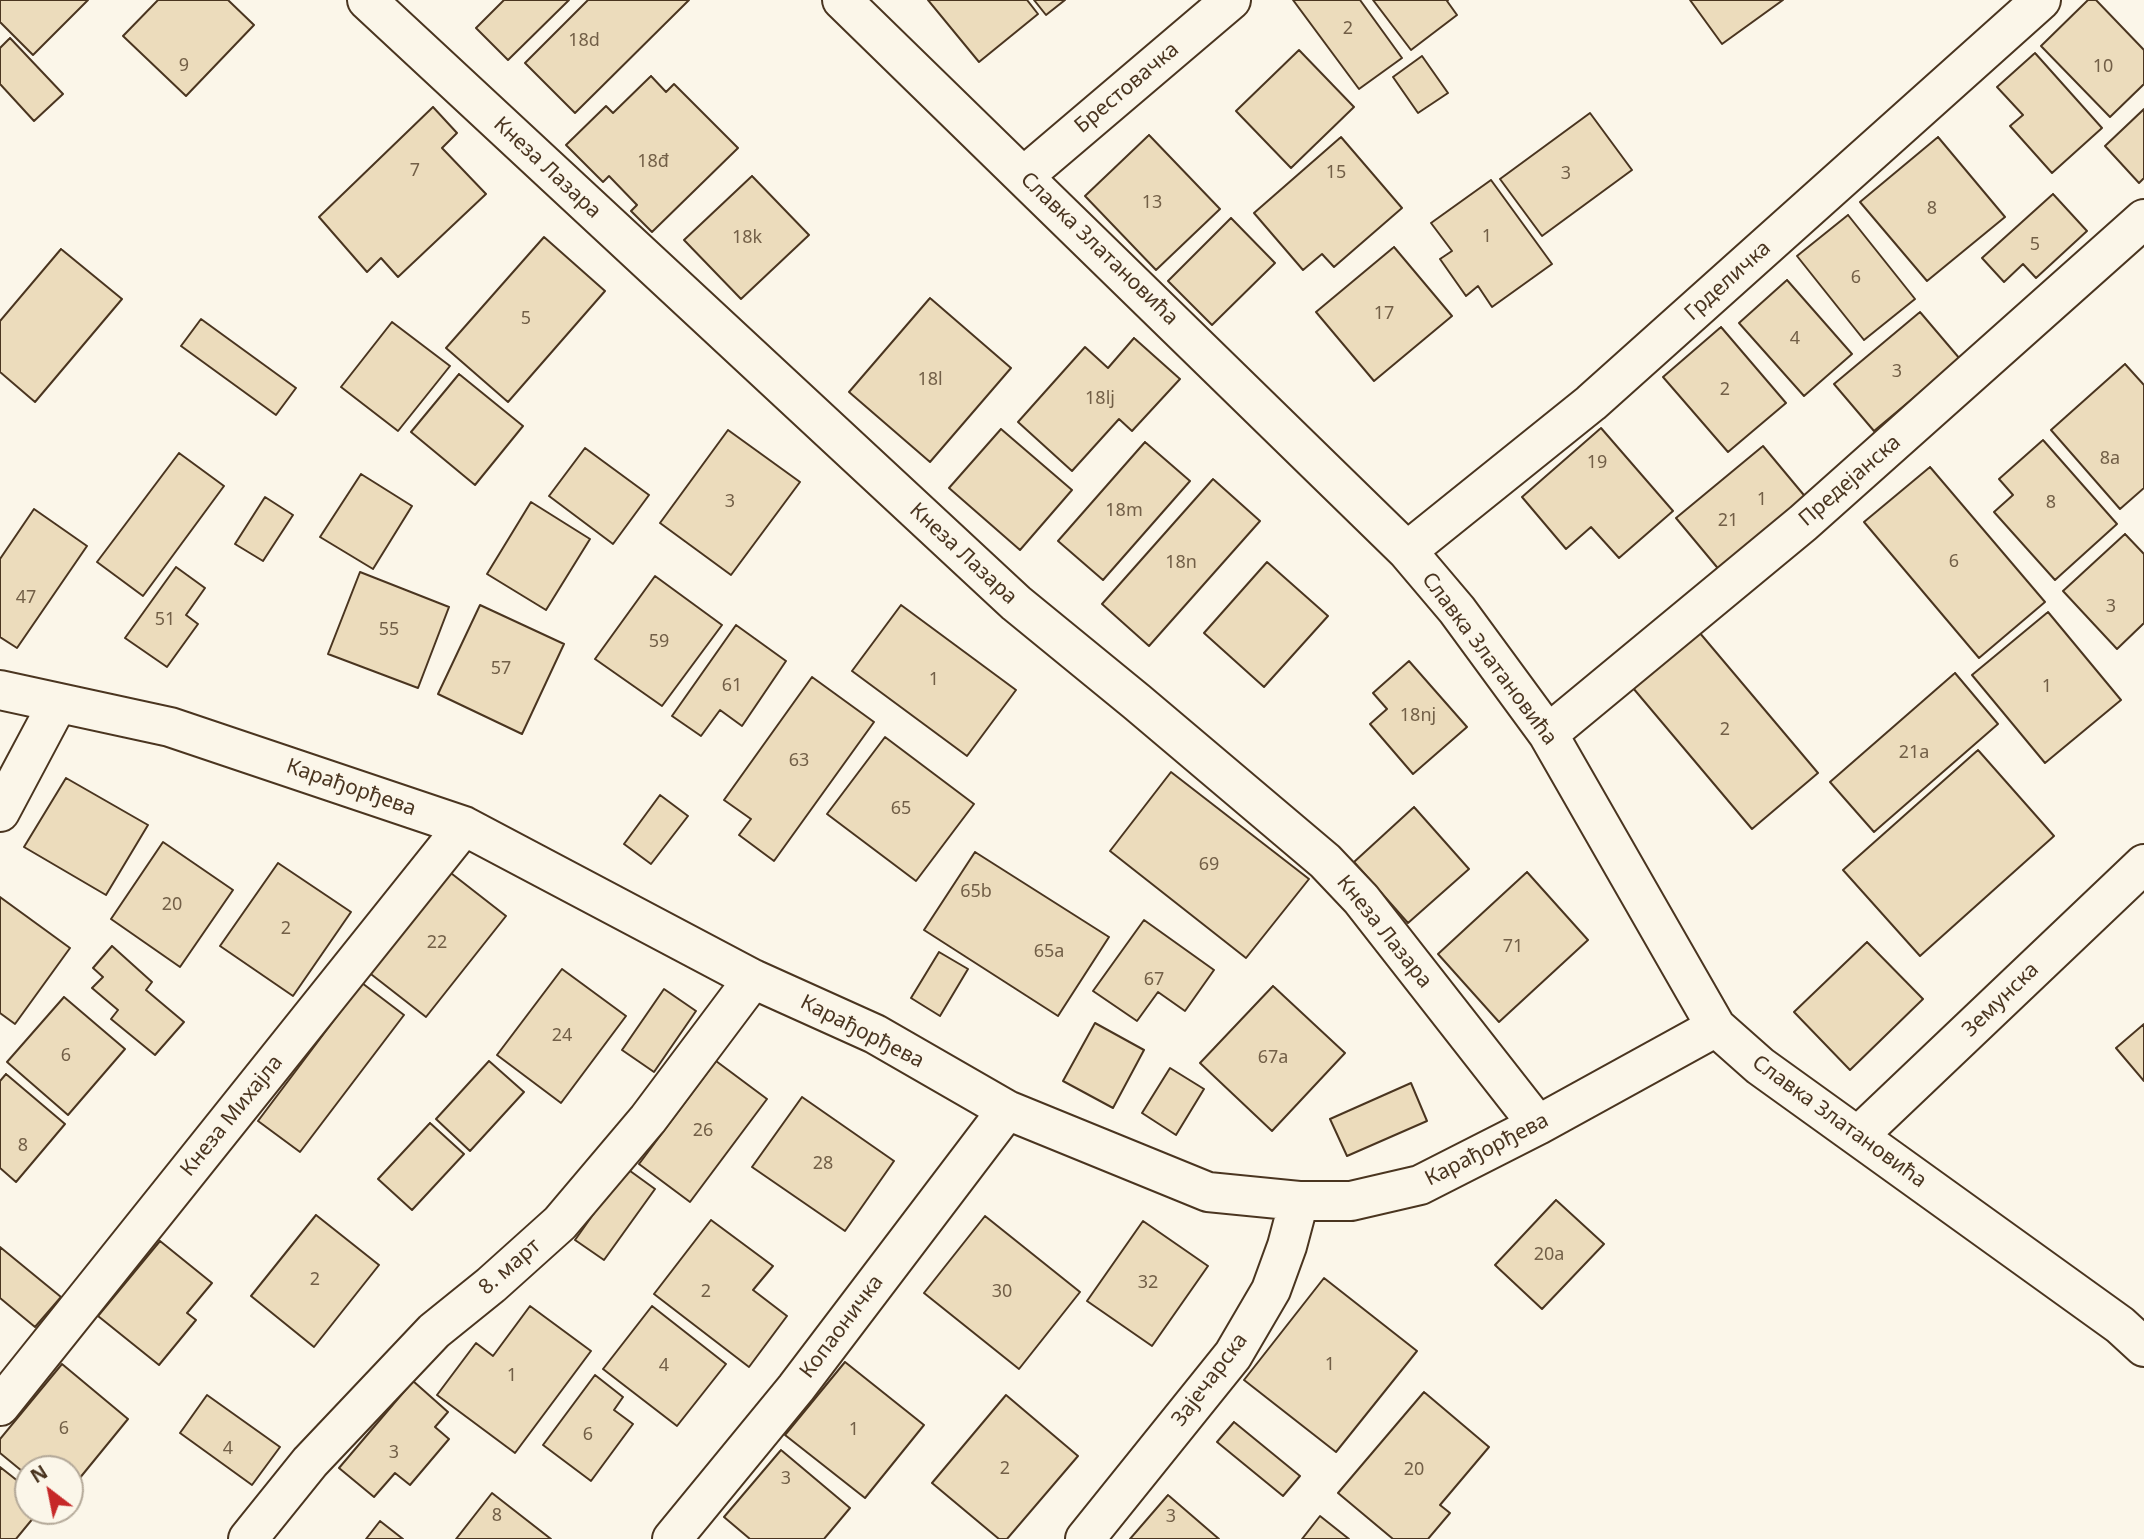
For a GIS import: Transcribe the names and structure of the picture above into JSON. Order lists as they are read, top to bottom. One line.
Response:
{"streets":{"street":["Брестовачка","Кнеза Лазара","Славка Златановића","Грделичка","Предејанска","Карађорђева","Земунска","Кнеза Михајла","8. март","Копаоничка","Зајечарска"]},"crossings":[["Брестовачка","Славка Златановића"],["Кнеза Лазара","Карађорђева"],["Славка Златановића","Грделичка"],["Славка Златановића","Предејанска"],["Славка Златановића","Карађорђева"],["Славка Златановића","Земунска"],["Карађорђева","Кнеза Михајла"],["Карађорђева","8. март"],["Карађорђева","Копаоничка"],["Карађорђева","Зајечарска"]],"house_numbers":["2","18d","9","10","18đ","7","15","3","13","8","1","18k","5","6","17","5","4","3","18l","2","18lj","8a","19","1","3","8","18m","21","6","18n","47","3","51","55","59","57","1","61","1","18nj","2","21a","63","65","69","65b","20","2","22","71","65a","67","24","6","67a","26","8","28","20a","2","32","2","30","1","4","1","6","1","6","4","3","2","20","3","8","3"],"north":"top left"}
